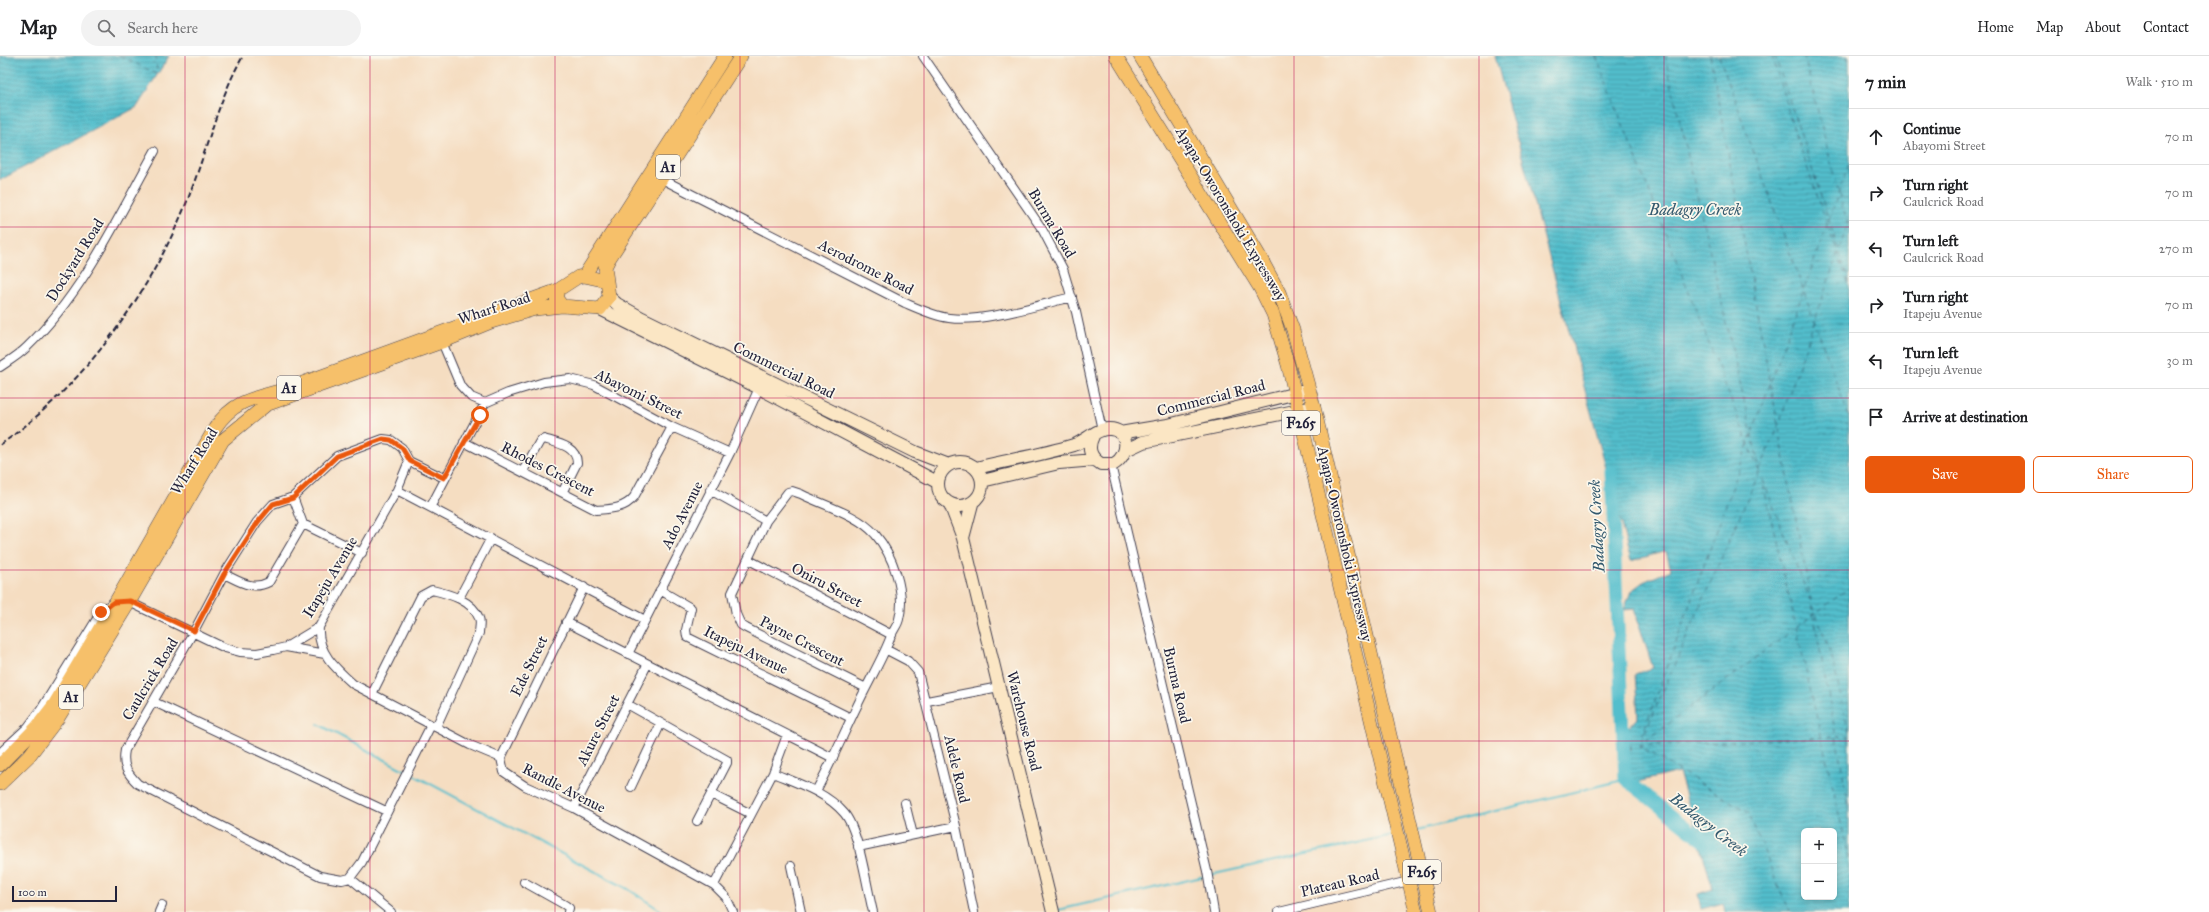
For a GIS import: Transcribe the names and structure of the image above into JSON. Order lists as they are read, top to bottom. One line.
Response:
{"streets":{"main road":["A1","Apapa-Oworonshoki Expressway","Wharf Road","Commercial Road","F265","Warehouse Road"],"street":["Burma Road","Dockyard Road","Aerodrome Road","Abayomi Street","Rhodes Crescent","Ado Avenue","Itapeju Avenue","Oniru Street","Payne Crescent","Ede Street","Caulcrick Road","Akure Street","Adele Road","Randle Avenue","Plateau Road"]},"crossings":[["A1","Aerodrome Road"],["A1","Wharf Road"],["Apapa-Oworonshoki Expressway","Commercial Road"],["Apapa-Oworonshoki Expressway","Plateau Road"],["Burma Road","Aerodrome Road"],["Burma Road","Commercial Road"],["Wharf Road","Commercial Road"],["Wharf Road","Itapeju Avenue"],["Commercial Road","Ado Avenue"],["Commercial Road","Warehouse Road"],["Abayomi Street","Rhodes Crescent"],["Abayomi Street","Ado Avenue"],["Ado Avenue","Itapeju Avenue"],["Itapeju Avenue","Caulcrick Road"],["Oniru Street","Payne Crescent"],["Ede Street","Randle Avenue"],["Akure Street","Randle Avenue"]],"water":["Badagry Creek"],"scale_bar":"100 m","page":{"header":"Map","search":"Search here","nav":["Home","Map","About","Contact"],"heading":["7 min","Walk · 510 m"],"list":[["Continue","Abayomi Street","70 m"],["Turn right","Caulcrick Road","70 m"],["Turn left","Caulcrick Road","270 m"],["Turn right","Itapeju Avenue","70 m"],["Turn left","Itapeju Avenue","30 m"],"Arrive at destination"],"buttons":["Save","Share"],"map_buttons":["+","−"],"scale":"100 m"}}
